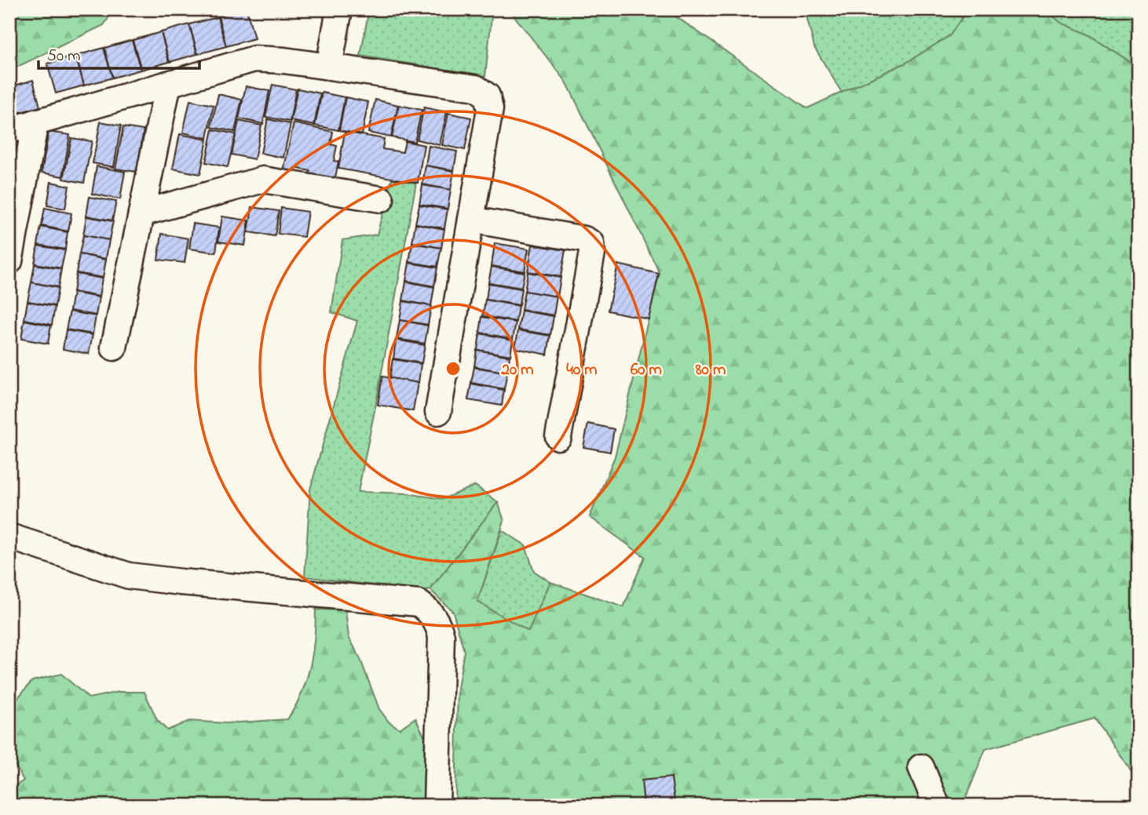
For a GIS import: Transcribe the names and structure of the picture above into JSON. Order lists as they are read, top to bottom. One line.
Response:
{"scale_bar":"50 m","rings":["20 m","40 m","60 m","80 m"]}
